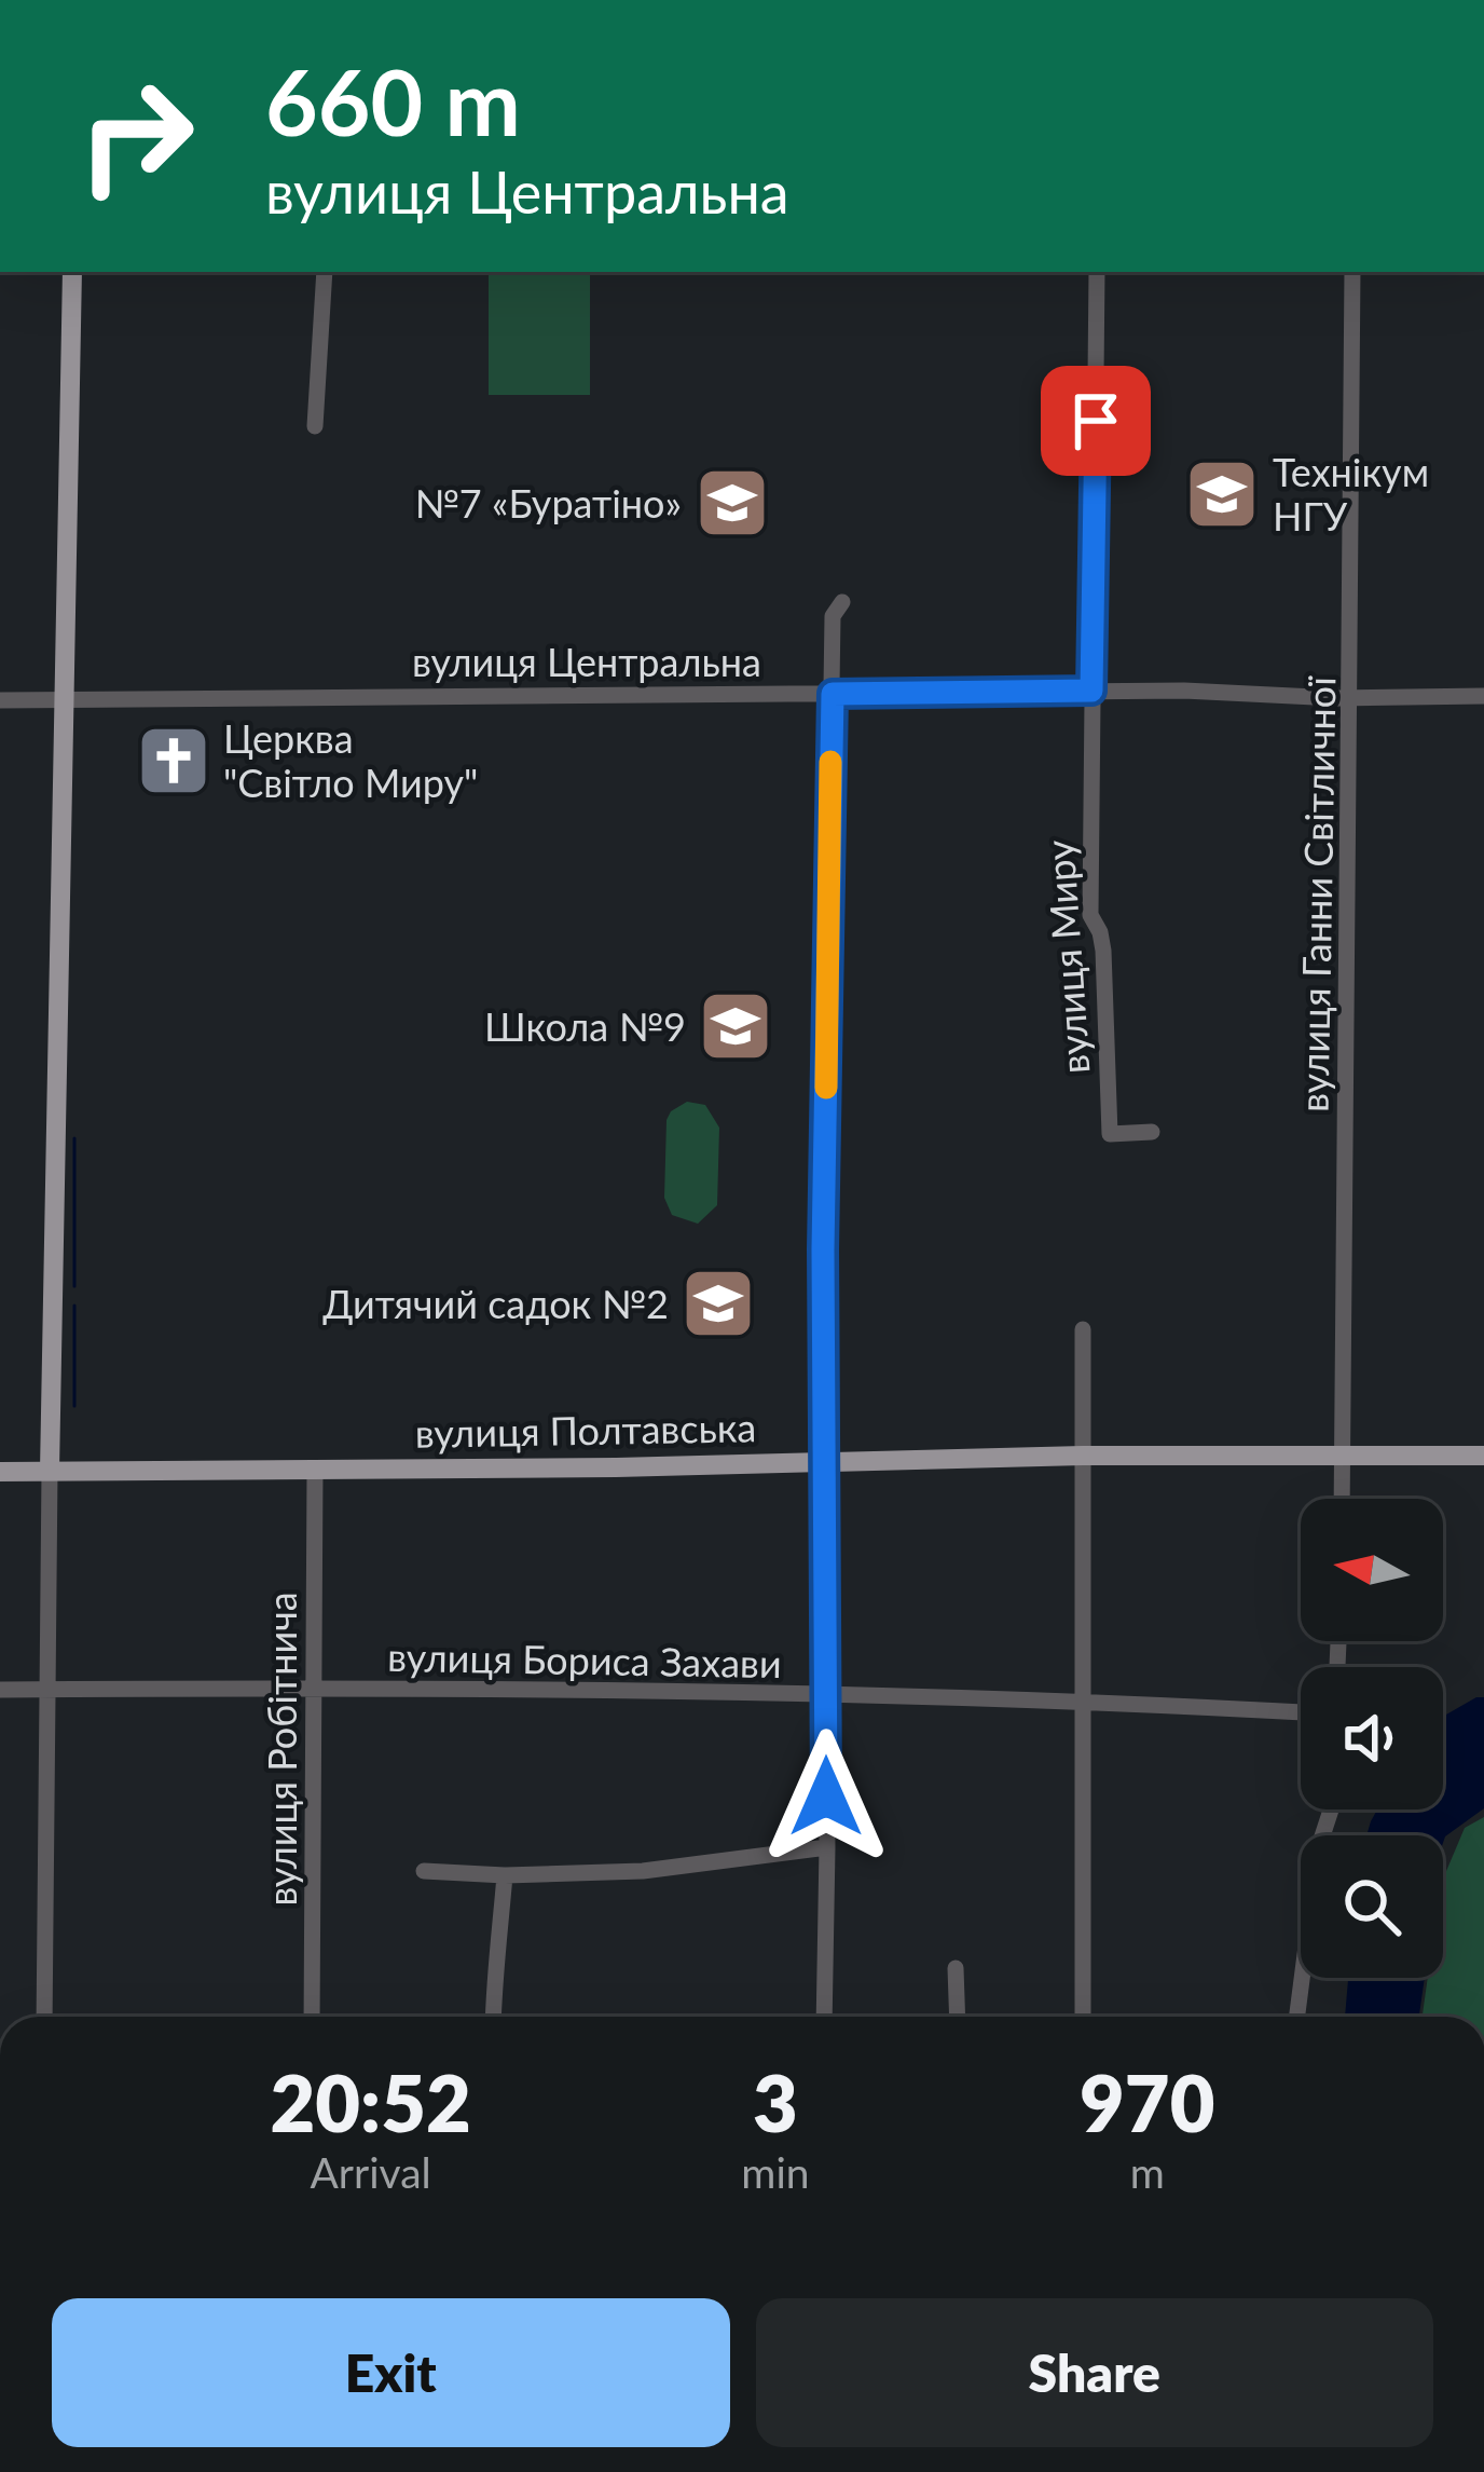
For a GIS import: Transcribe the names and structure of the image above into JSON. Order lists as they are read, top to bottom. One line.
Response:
{"streets":{"main road":["вулиця Полтавська"],"street":["вулиця Центральна","вулиця Ганни Світличної","вулиця Миру","вулиця Бориса Захави","вулиця Робітнича"]},"crossings":[["вулиця Центральна","вулиця Ганни Світличної"],["вулиця Центральна","вулиця Миру"],["вулиця Ганни Світличної","вулиця Полтавська"],["вулиця Полтавська","вулиця Робітнича"],["вулиця Бориса Захави","вулиця Робітнича"]],"places":{"school or university":["Технікум НГУ","№7 «Буратіно»","Школа №9","Дитячий садок №2"],"church":["Церква \"Світло Миру\""]},"north":"left","page":{"turn":["660 m","вулиця Центральна"],"eta":["20:52","Arrival","3","min","970","m"],"buttons":["Exit","Share"]}}
